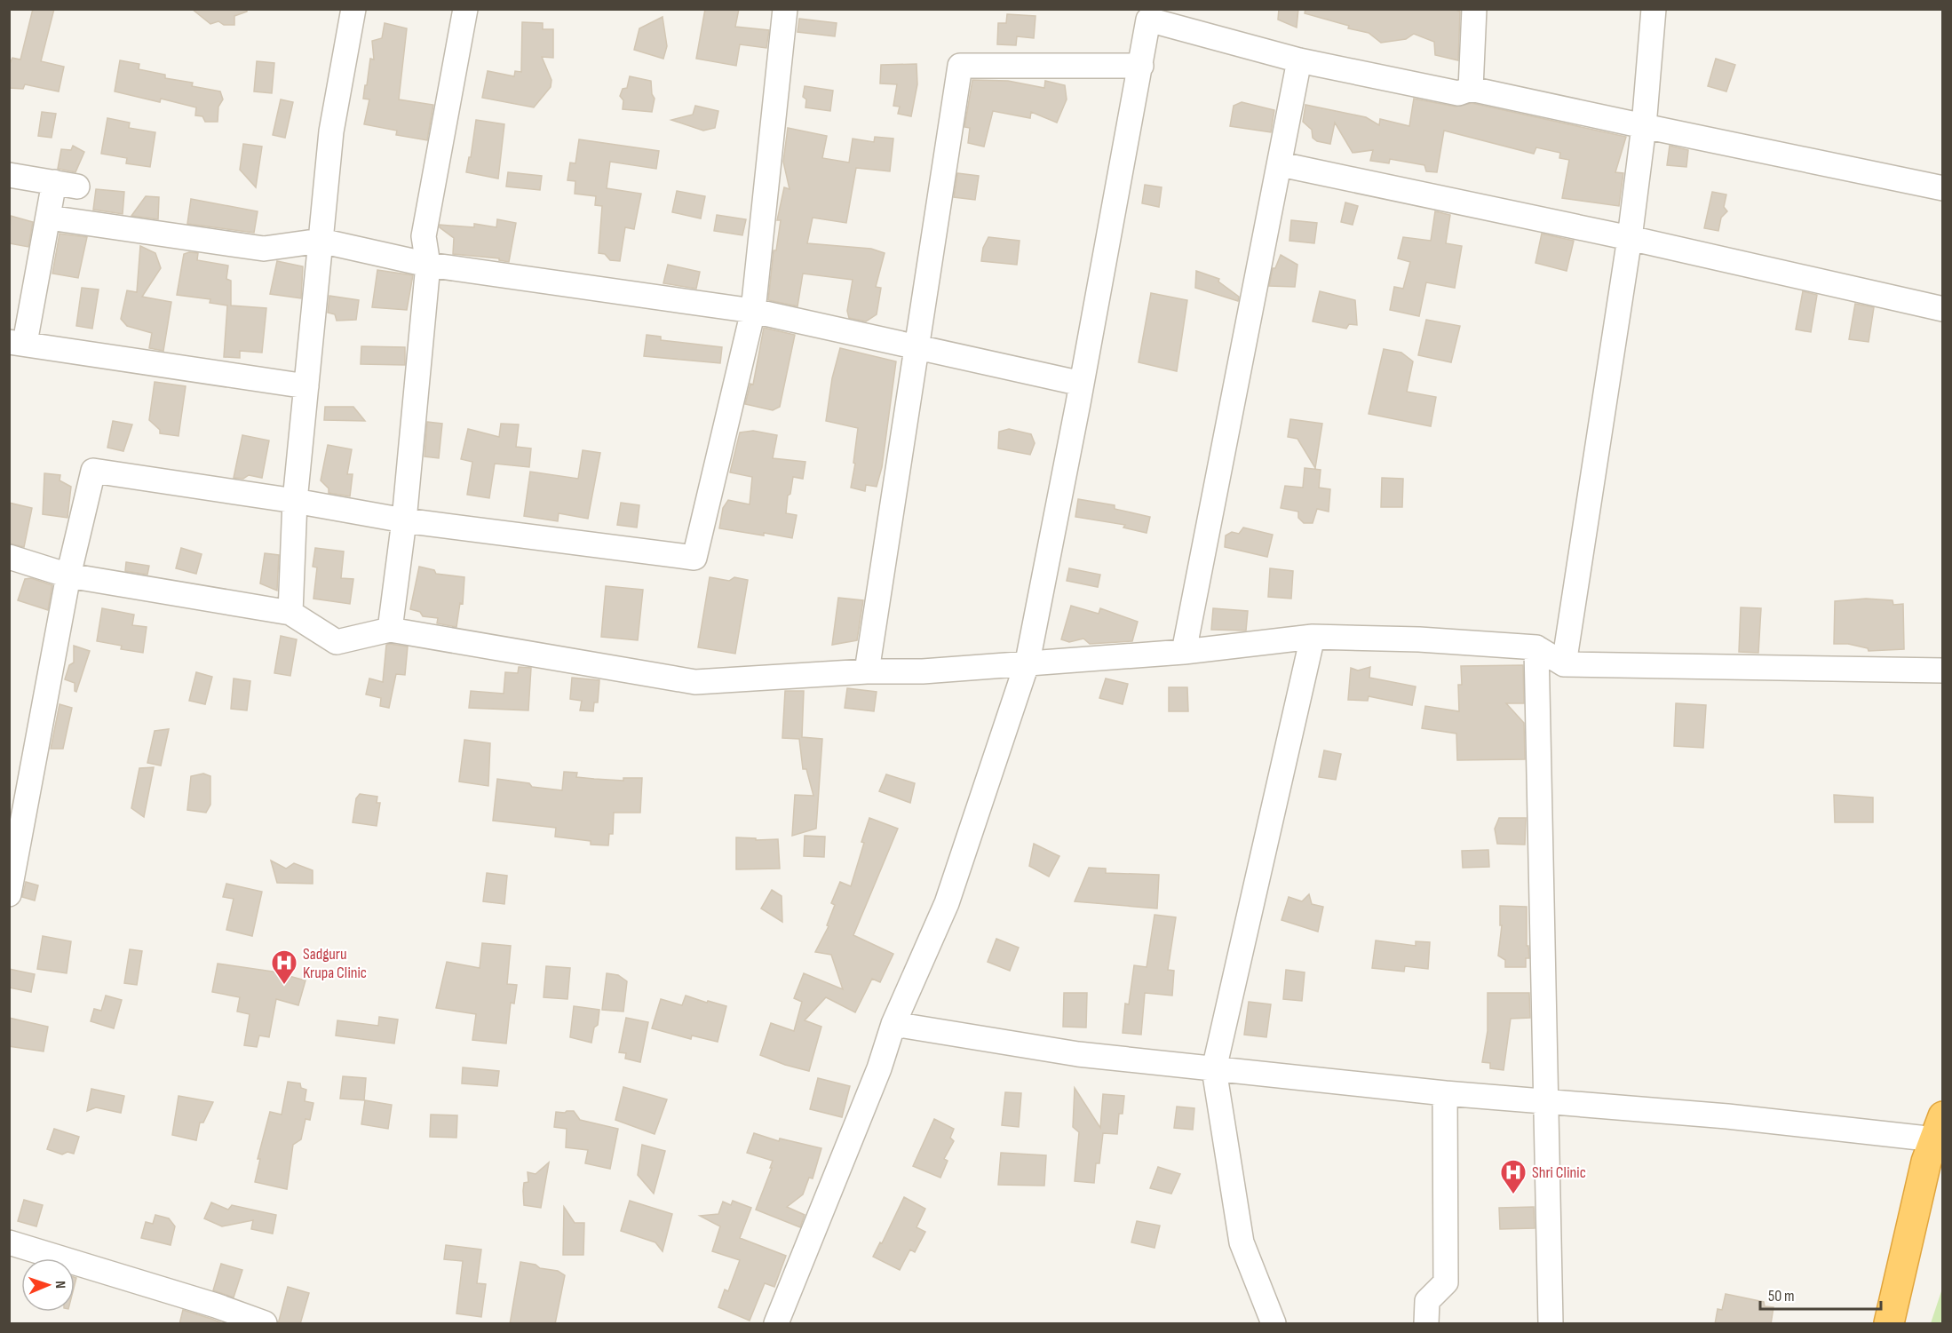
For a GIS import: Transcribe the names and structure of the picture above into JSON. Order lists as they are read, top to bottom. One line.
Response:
{"places":{"hospital":["Sadguru Krupa Clinic","Shri Clinic"]},"scale_bar":"50 m","north":"right"}
